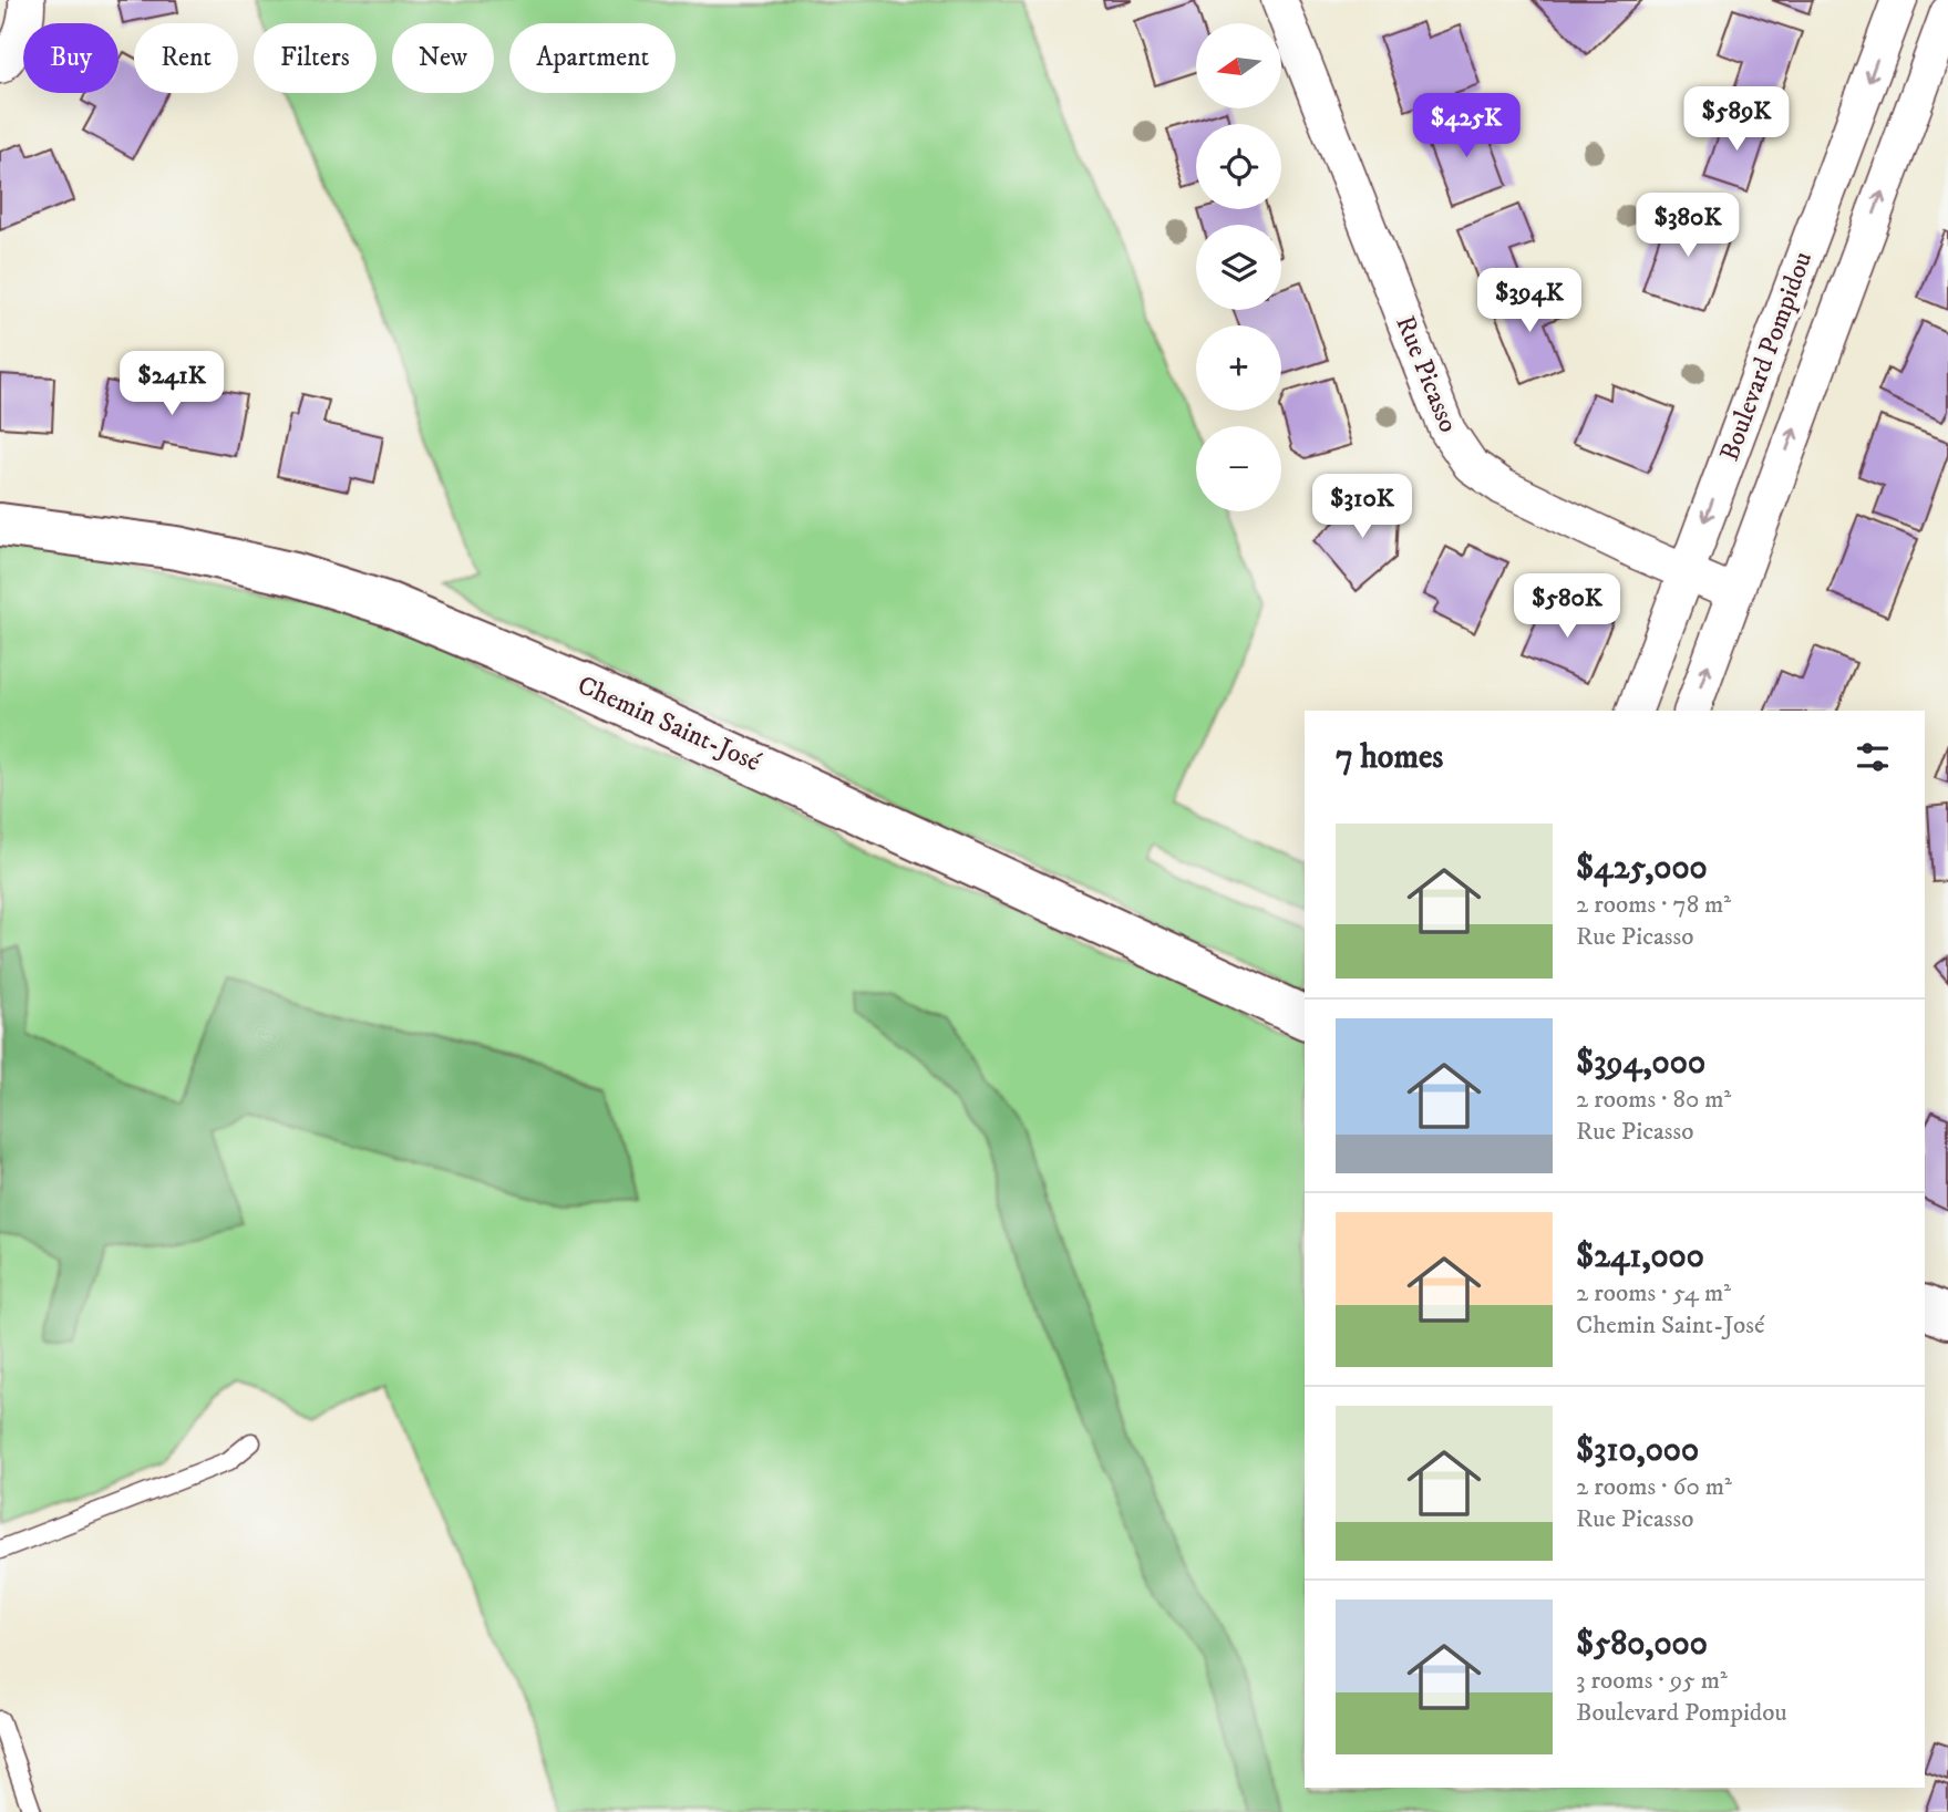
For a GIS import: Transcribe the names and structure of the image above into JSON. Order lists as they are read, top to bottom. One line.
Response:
{"streets":{"street":["Boulevard Pompidou","Rue Picasso","Chemin Saint-José"]},"crossings":[["Boulevard Pompidou","Rue Picasso"]],"north":"left","page":{"map_buttons":["+","−"],"chip":["Buy","Rent","Filters","New","Apartment"],"price":["$589K","$425K","$380K","$394K","$241K","$310K","$580K"],"heading":"7 homes","list":[{"name":"$425,000","note":"2 rooms · 78 m² · Rue Picasso"},{"name":"$394,000","note":"2 rooms · 80 m² · Rue Picasso"},{"name":"$241,000","note":"2 rooms · 54 m² · Chemin Saint-José"},{"name":"$310,000","note":"2 rooms · 60 m² · Rue Picasso"},{"name":"$580,000","note":"3 rooms · 95 m² · Boulevard Pompidou"}]}}
